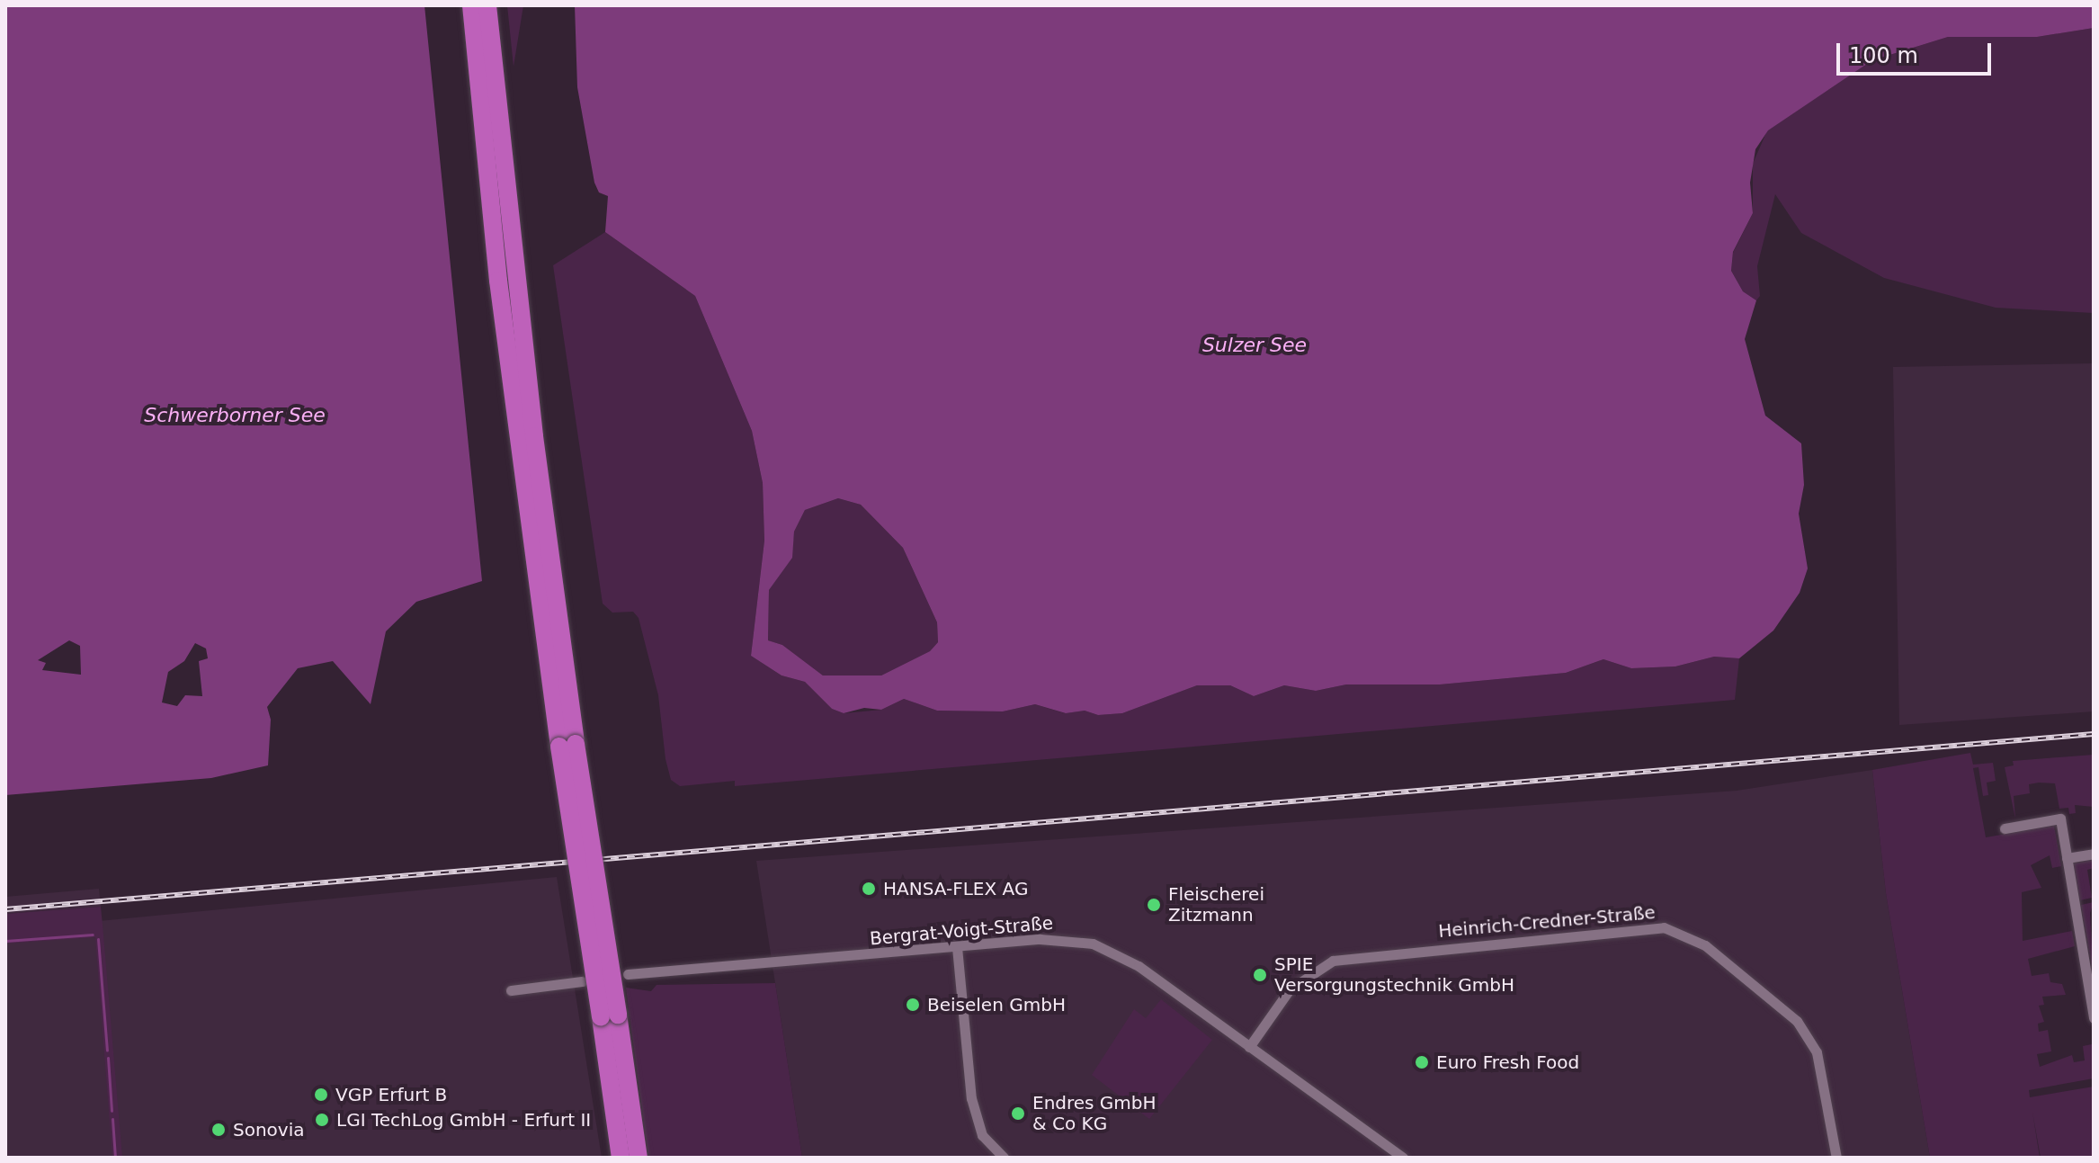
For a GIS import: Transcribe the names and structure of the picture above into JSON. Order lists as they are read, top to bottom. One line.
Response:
{"streets":{"street":["Heinrich-Credner-Straße","Bergrat-Voigt-Straße"]},"crossings":[["Heinrich-Credner-Straße","Bergrat-Voigt-Straße"]],"water":["Sulzer See","Schwerborner See"],"places":["HANSA-FLEX AG","Fleischerei Zitzmann","SPIE Versorgungstechnik GmbH","Beiselen GmbH","Euro Fresh Food","VGP Erfurt B","Endres GmbH & Co KG","LGI TechLog GmbH - Erfurt II","Sonovia"],"scale_bar":"100 m"}
